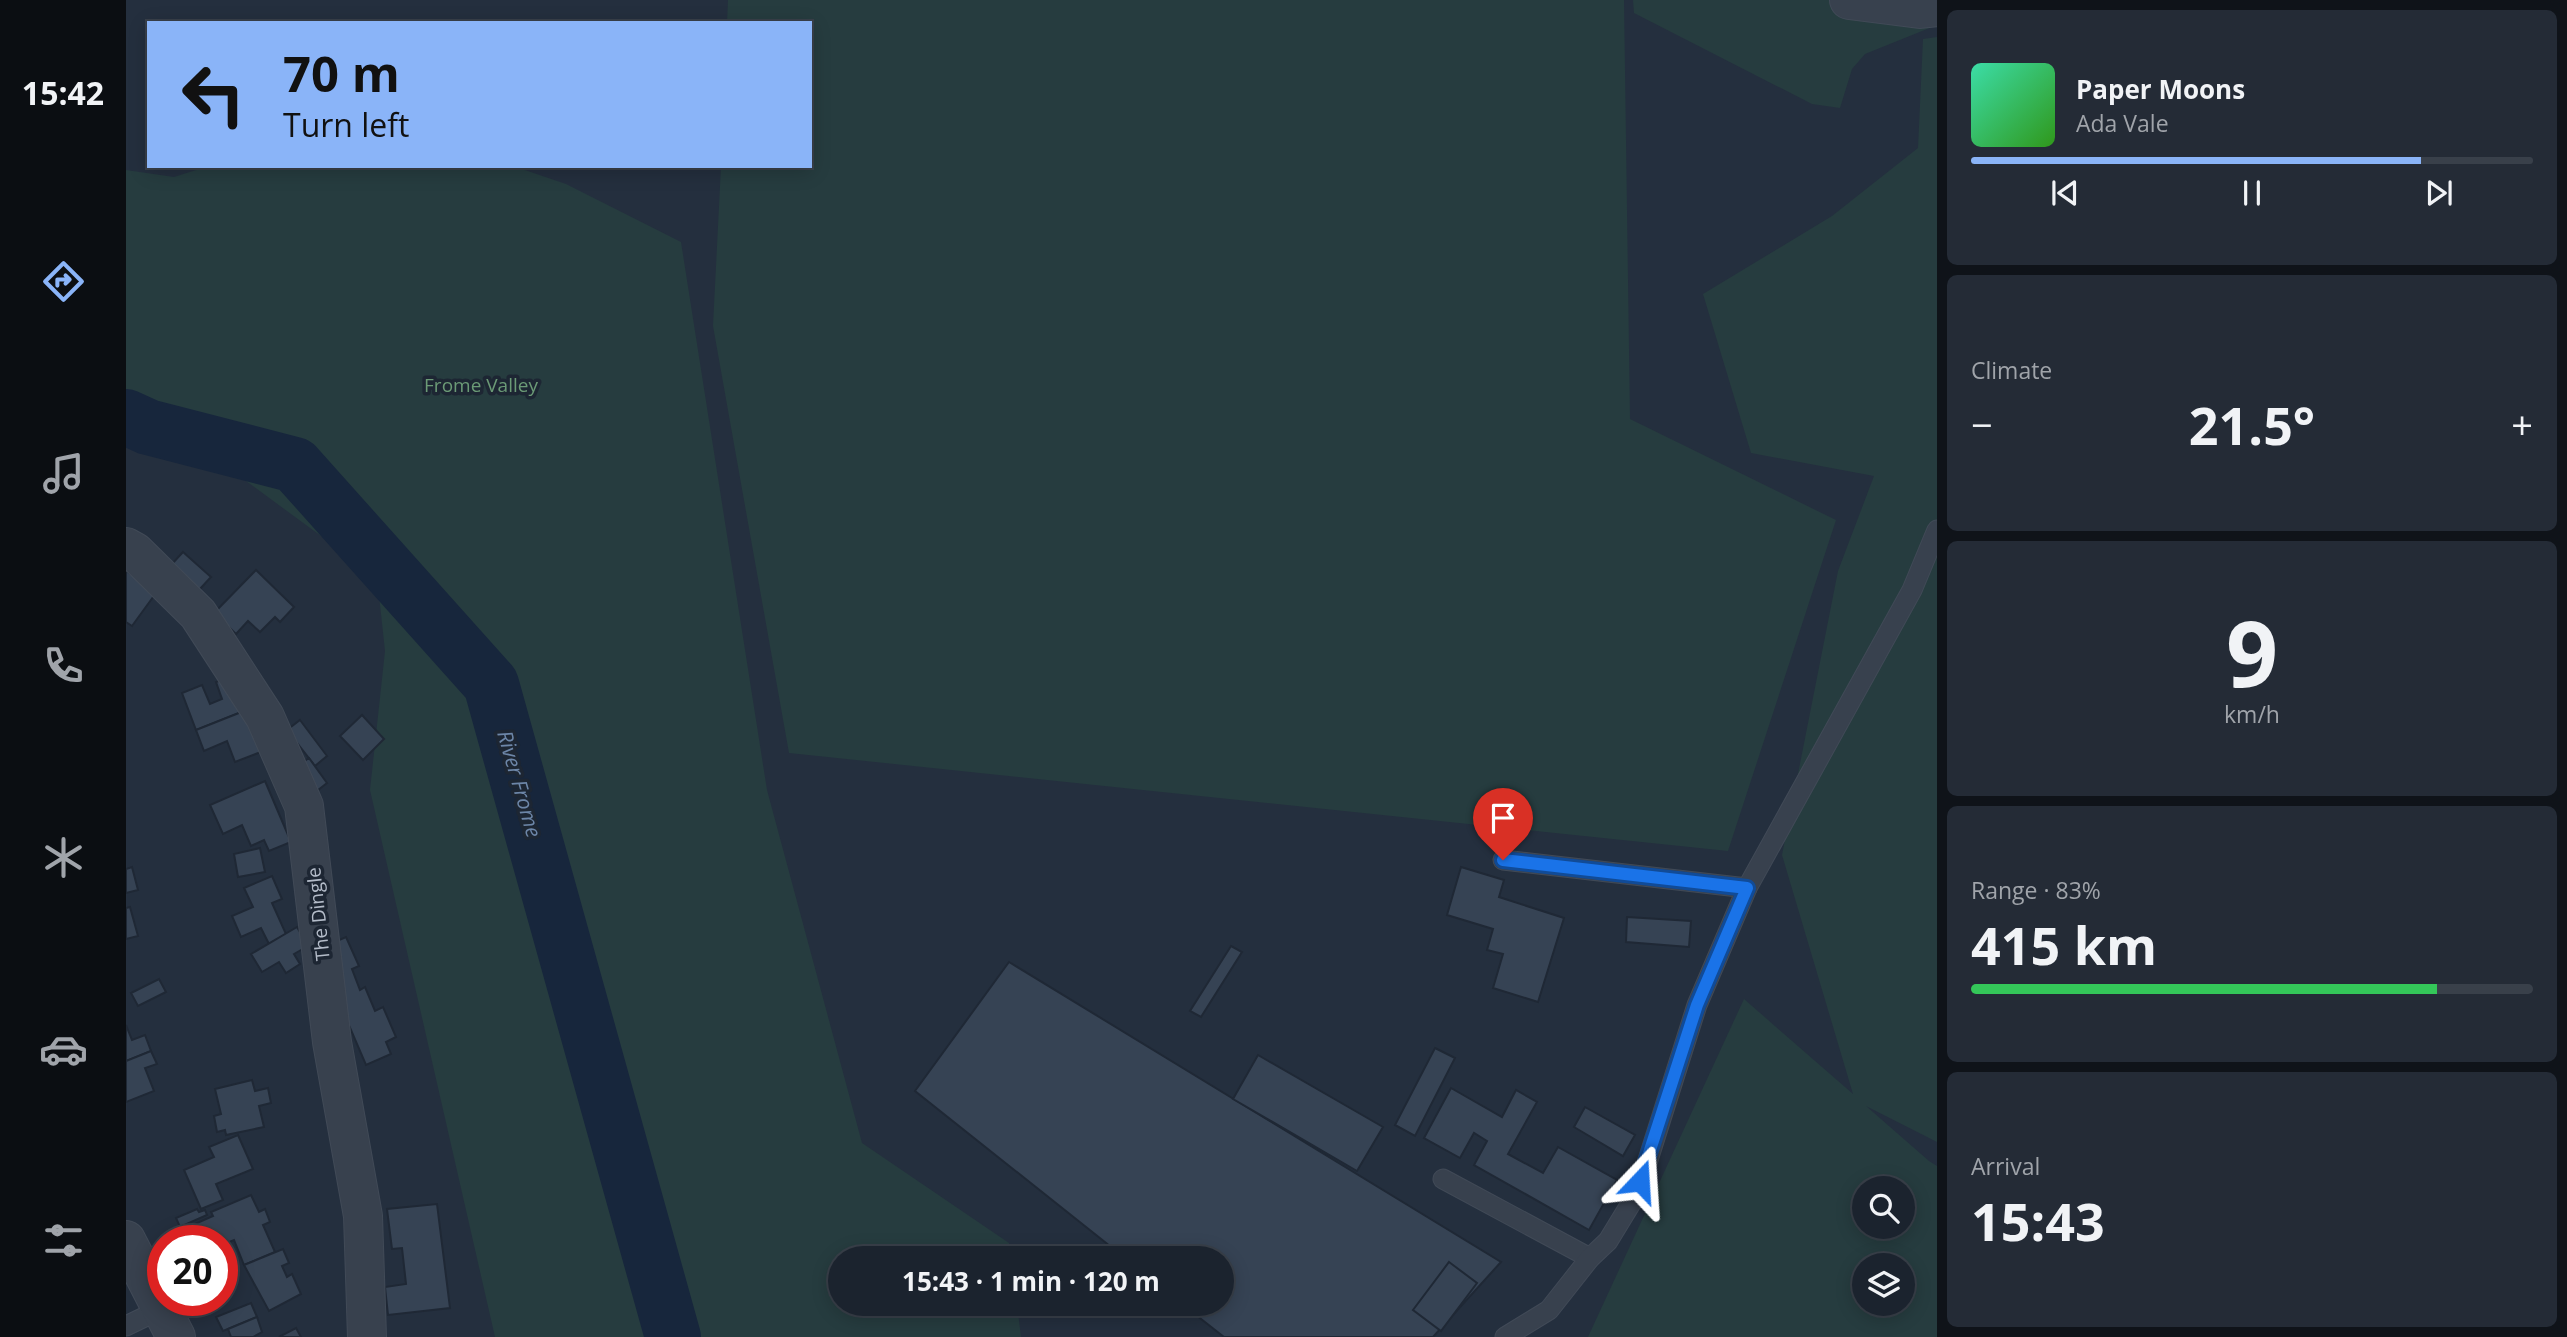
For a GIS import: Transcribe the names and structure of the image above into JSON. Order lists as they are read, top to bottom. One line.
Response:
{"streets":{"street":["The Dingle"]},"water":["River Frome"],"parks":["Frome Valley"],"page":{"tabs":"15:42","turn":["70 m","Turn left"],"song":["Paper Moons","Ada Vale"],"tile":["Climate",["9","km/h"],["Range · 83%","415 km"],["Arrival","15:43"]],"heat":["−","21.5°","+"],"limit":"20","trip":"15:43 · 1 min · 120 m"}}
